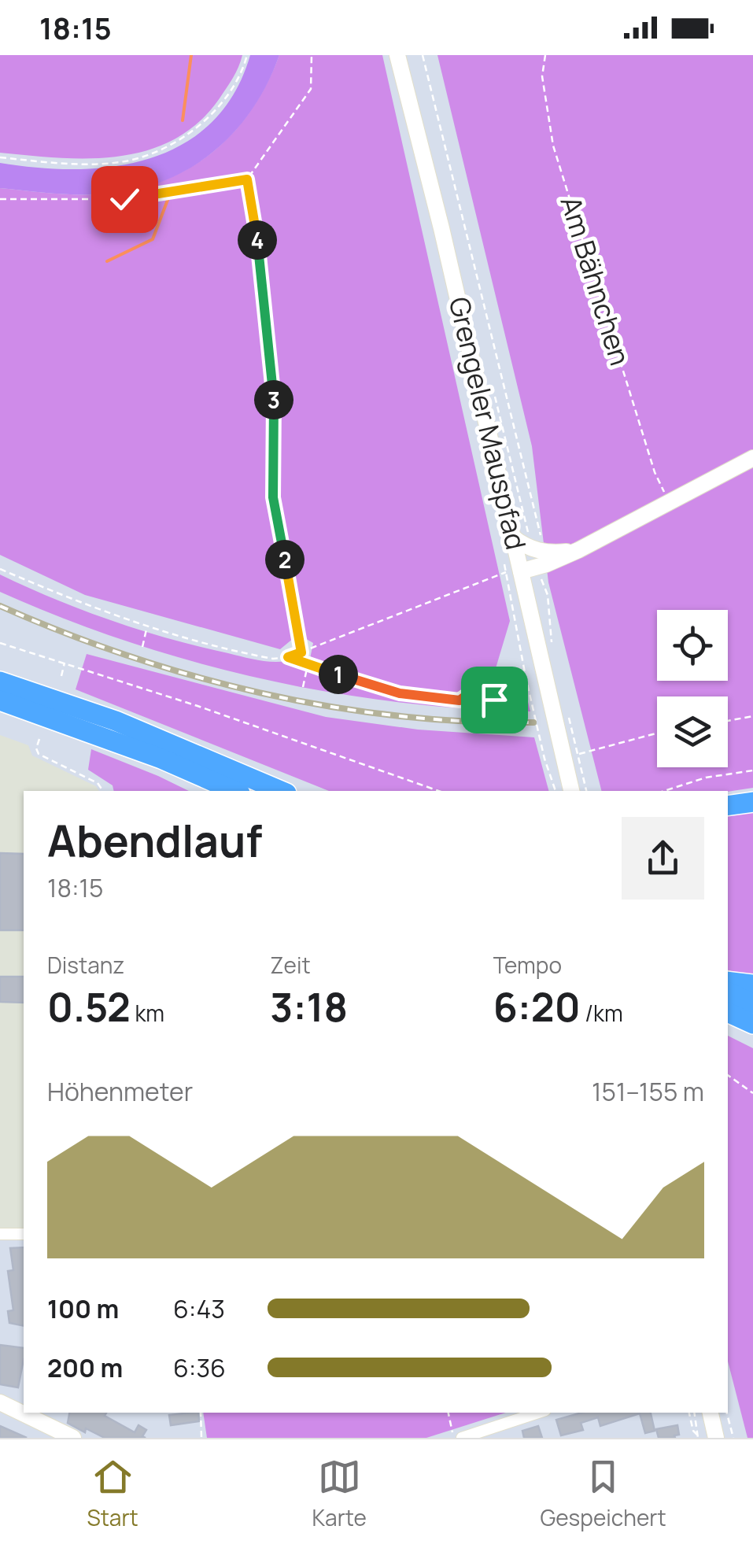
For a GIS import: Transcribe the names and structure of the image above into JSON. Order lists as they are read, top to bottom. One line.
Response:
{"streets":{"main road":["Grengeler Mauspfad"],"path":["Am Bähnchen"]},"page":{"status":"18:15","pins":["4","3","2","1"],"heading":["Abendlauf","18:15"],"stats":[["Distanz","0.52 km"],["Zeit","3:18"],["Tempo","6:20 /km"]],"chart":["Höhenmeter","151–155 m"],"list":[{"name":"100 m","note":"6:43"},{"name":"200 m","note":"6:36"}],"tabs":["Start","Karte","Gespeichert"]}}
